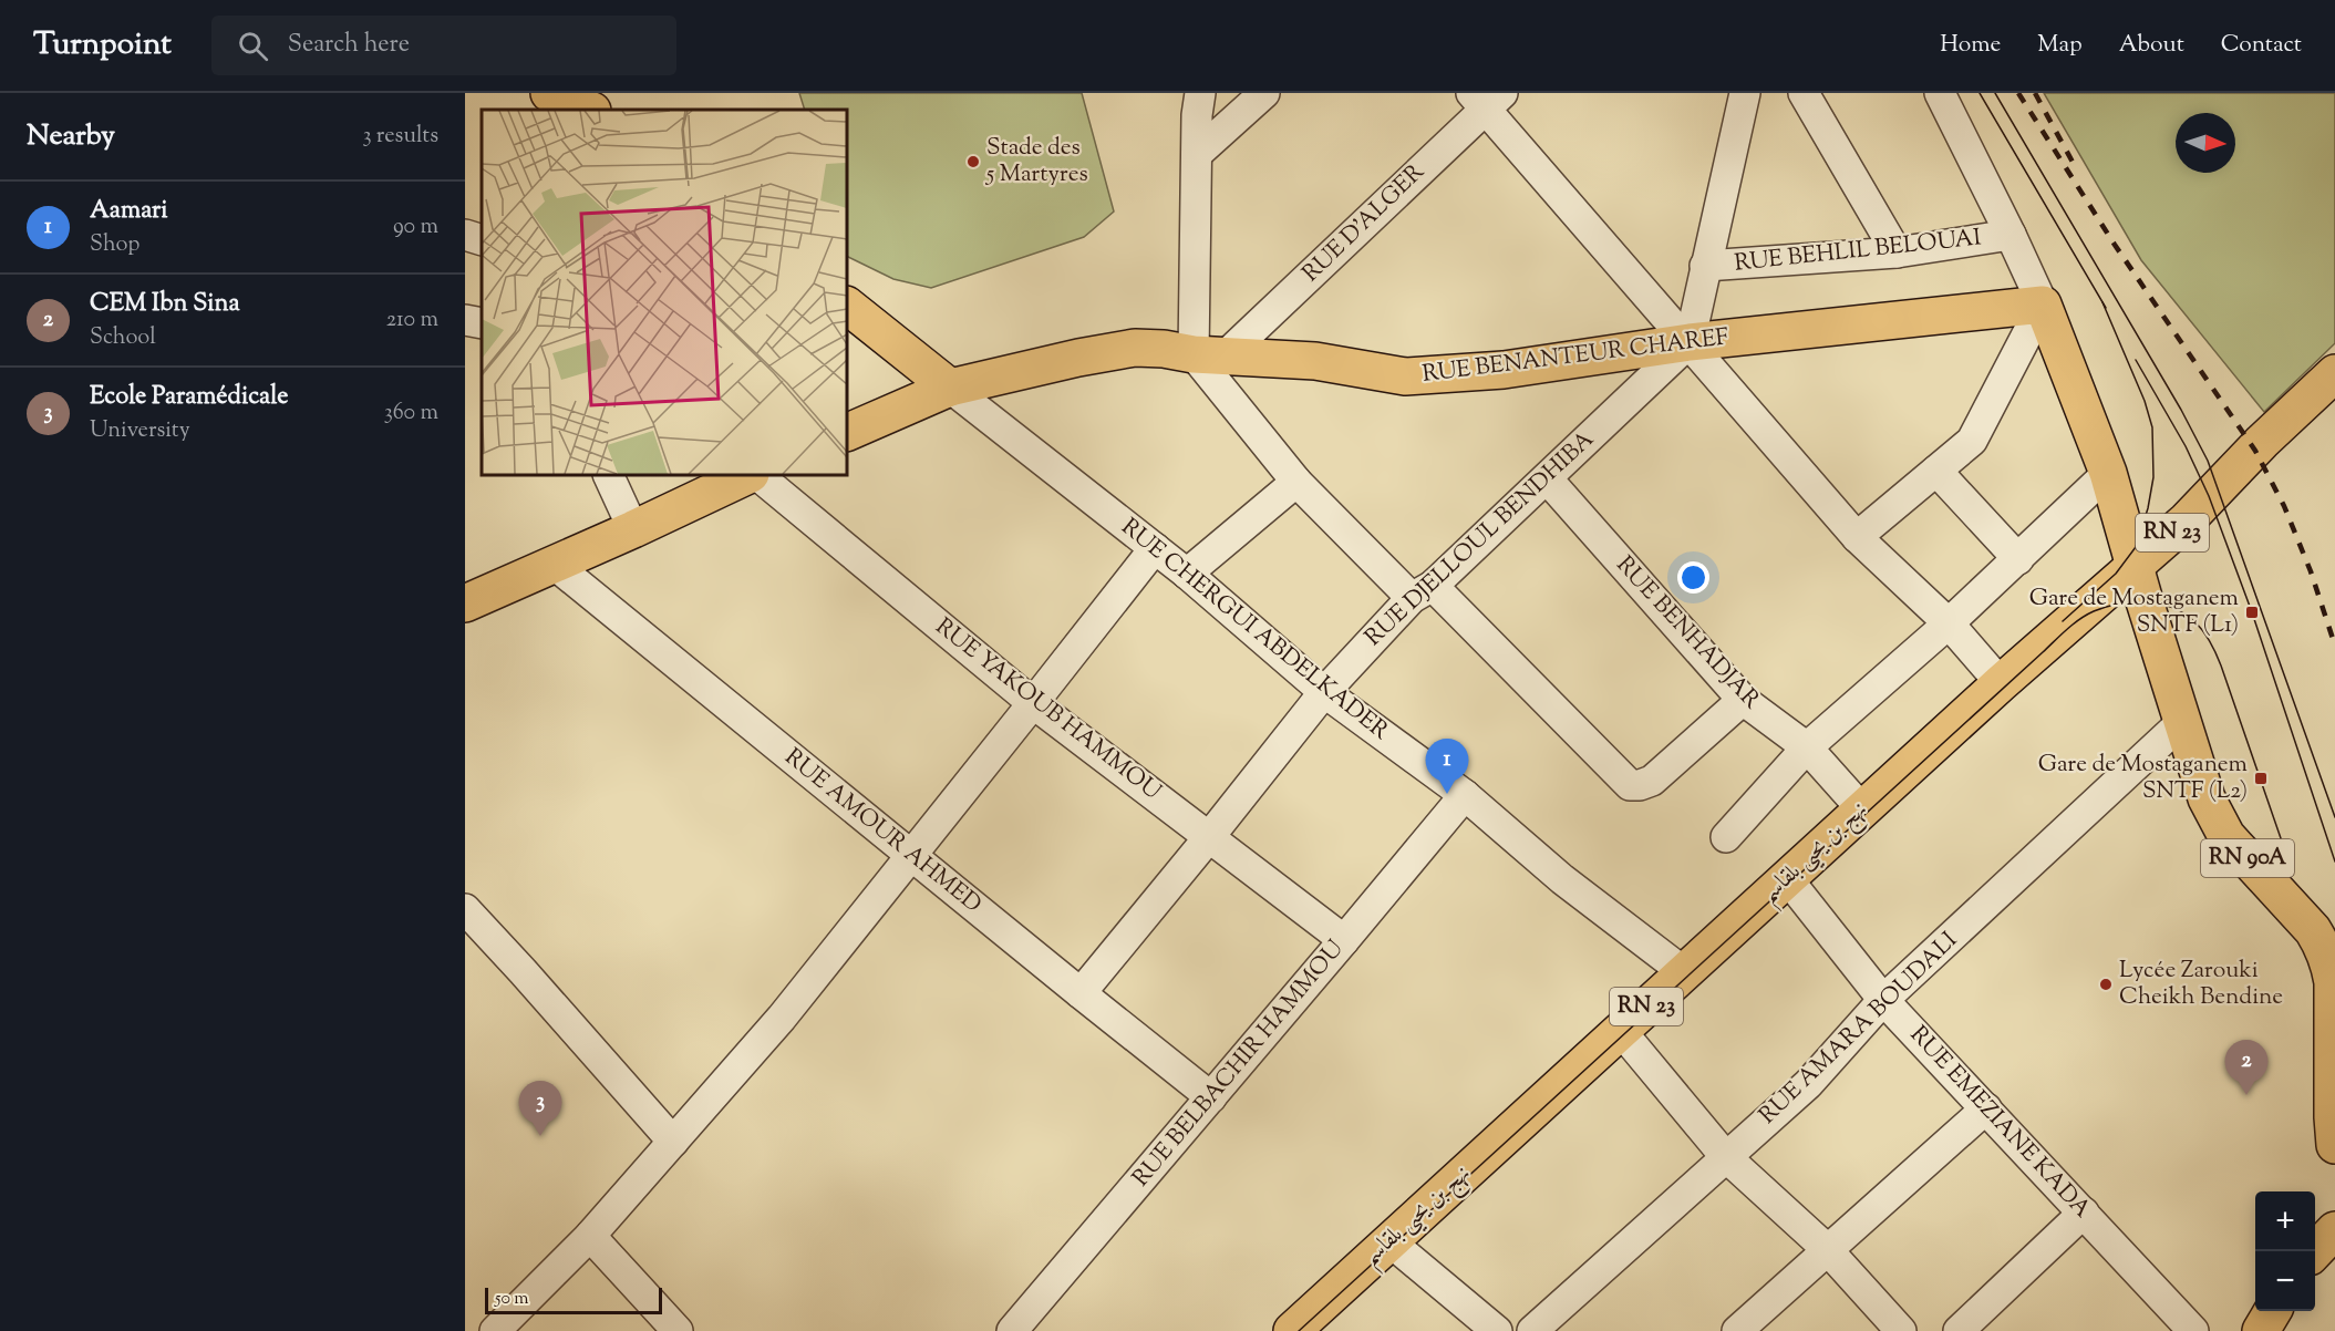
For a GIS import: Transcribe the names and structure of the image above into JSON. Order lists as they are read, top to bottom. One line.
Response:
{"streets":{"main road":["RUE BENANTEUR CHAREF","RN 23","نهج بن يحيى بلقاسم","RN 90A"],"street":["RUE D'ALGER","RUE BEHLIL BELOUAI","RUE DJELLOUL BENDHIBA","RUE CHERGUI ABDELKADER","RUE BENHADJAR","RUE YAKOUB HAMMOU","RUE AMOUR AHMED","RUE AMARA BOUDALI","RUE BELBACHIR HAMMOU","RUE EMEZIANE KADA"]},"crossings":[["RUE D'ALGER","RUE BENANTEUR CHAREF"],["RUE BENANTEUR CHAREF","RUE DJELLOUL BENDHIBA"],["RUE BENANTEUR CHAREF","RUE CHERGUI ABDELKADER"],["RUE DJELLOUL BENDHIBA","RUE CHERGUI ABDELKADER"],["RUE DJELLOUL BENDHIBA","RUE BENHADJAR"],["RUE DJELLOUL BENDHIBA","RUE YAKOUB HAMMOU"],["RUE DJELLOUL BENDHIBA","RUE AMOUR AHMED"],["RUE CHERGUI ABDELKADER","نهج بن يحيى بلقاسم"],["RUE CHERGUI ABDELKADER","RUE BELBACHIR HAMMOU"],["RUE BENHADJAR","نهج بن يحيى بلقاسم"],["RUE YAKOUB HAMMOU","RUE BELBACHIR HAMMOU"],["RUE AMOUR AHMED","RUE BELBACHIR HAMMOU"],["نهج بن يحيى بلقاسم","RN 90A"],["نهج بن يحيى بلقاسم","RUE EMEZIANE KADA"],["RN 90A","RUE AMARA BOUDALI"],["RUE AMARA BOUDALI","RUE EMEZIANE KADA"]],"places":{"other":["Stade des 5 Martyres","Lycée Zarouki Cheikh Bendine"],"transit":["Gare de Mostaganem SNTF (L1)","Gare de Mostaganem SNTF (L2)"]},"scale_bar":"50 m","north":"right","page":{"header":"Turnpoint","search":"Search here","nav":["Home","Map","About","Contact"],"heading":["Nearby","3 results"],"list":[{"mark":"1","name":"Aamari","note":"Shop","value":"90 m"},{"mark":"2","name":"CEM Ibn Sina","note":"School","value":"210 m"},{"mark":"3","name":"Ecole Paramédicale","note":"University","value":"360 m"}],"pins":["1","2","3"],"map_buttons":["+","−"],"scale":"50 m"}}
